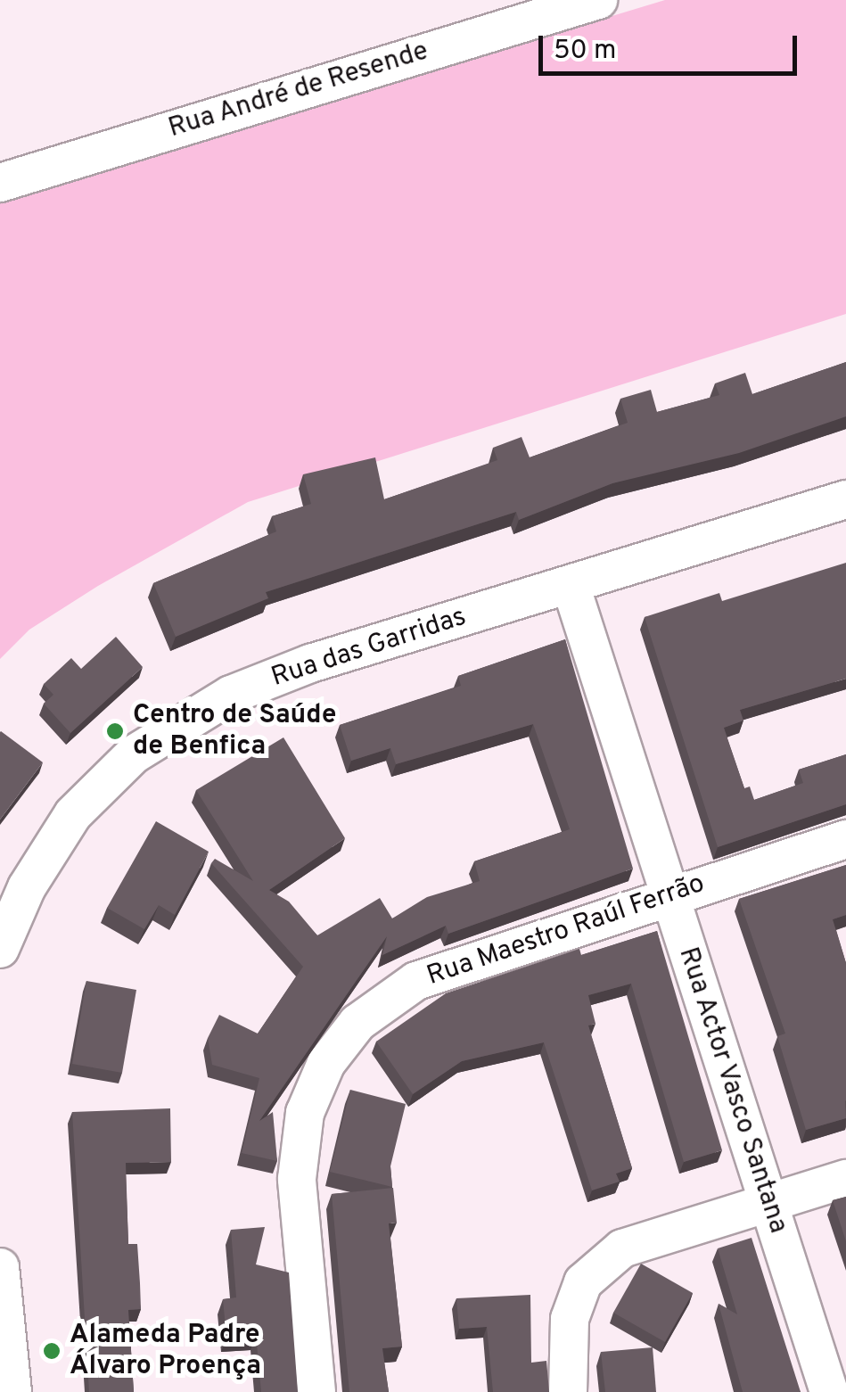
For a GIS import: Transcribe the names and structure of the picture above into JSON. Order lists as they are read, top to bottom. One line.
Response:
{"streets":{"street":["Rua André de Resende","Rua das Garridas","Rua Maestro Raúl Ferrão","Rua Actor Vasco Santana"]},"crossings":[["Rua das Garridas","Rua Actor Vasco Santana"],["Rua Maestro Raúl Ferrão","Rua Actor Vasco Santana"]],"places":["Centro de Saúde de Benfica","Alameda Padre Álvaro Proença"],"scale_bar":"50 m"}
